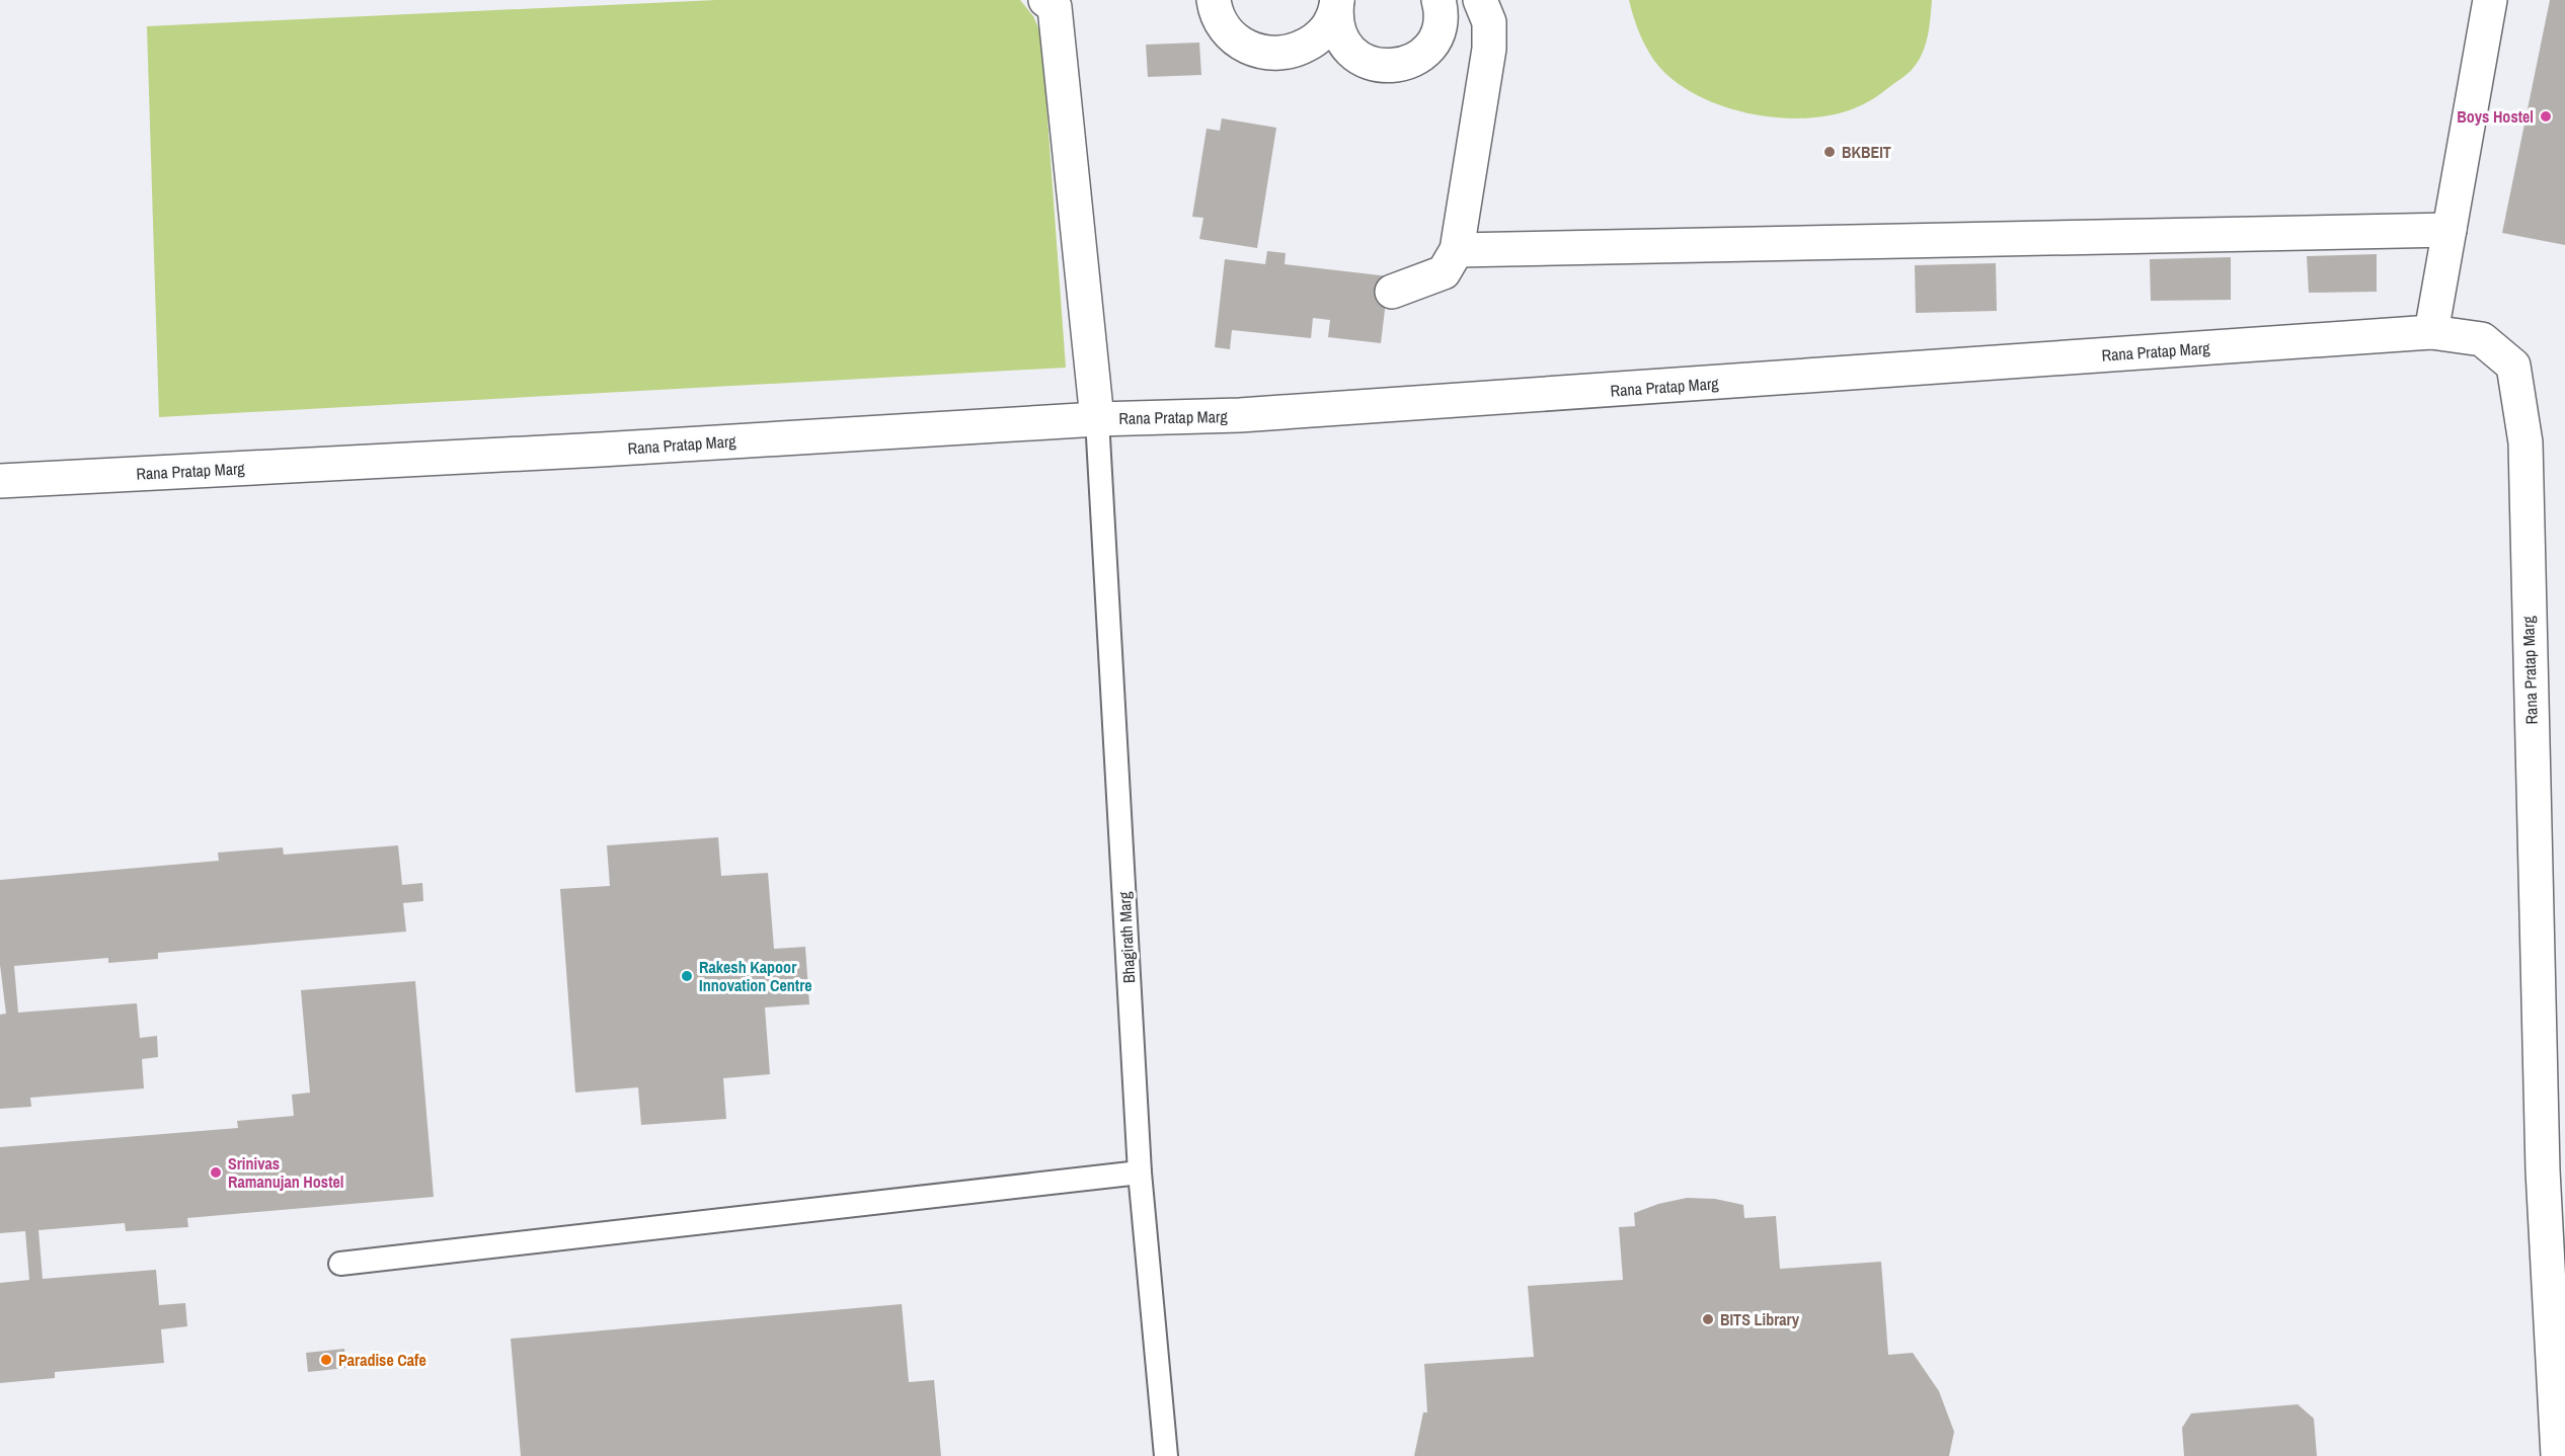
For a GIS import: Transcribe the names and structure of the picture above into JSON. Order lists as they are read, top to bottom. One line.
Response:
{"streets":{"street":["Rana Pratap Marg"],"lane":["Bhagirath Marg"]},"crossings":[["Rana Pratap Marg","Bhagirath Marg"]],"places":["Boys Hostel","BKBEIT","Rakesh Kapoor Innovation Centre","Srinivas Ramanujan Hostel","BITS Library","Paradise Cafe"]}
